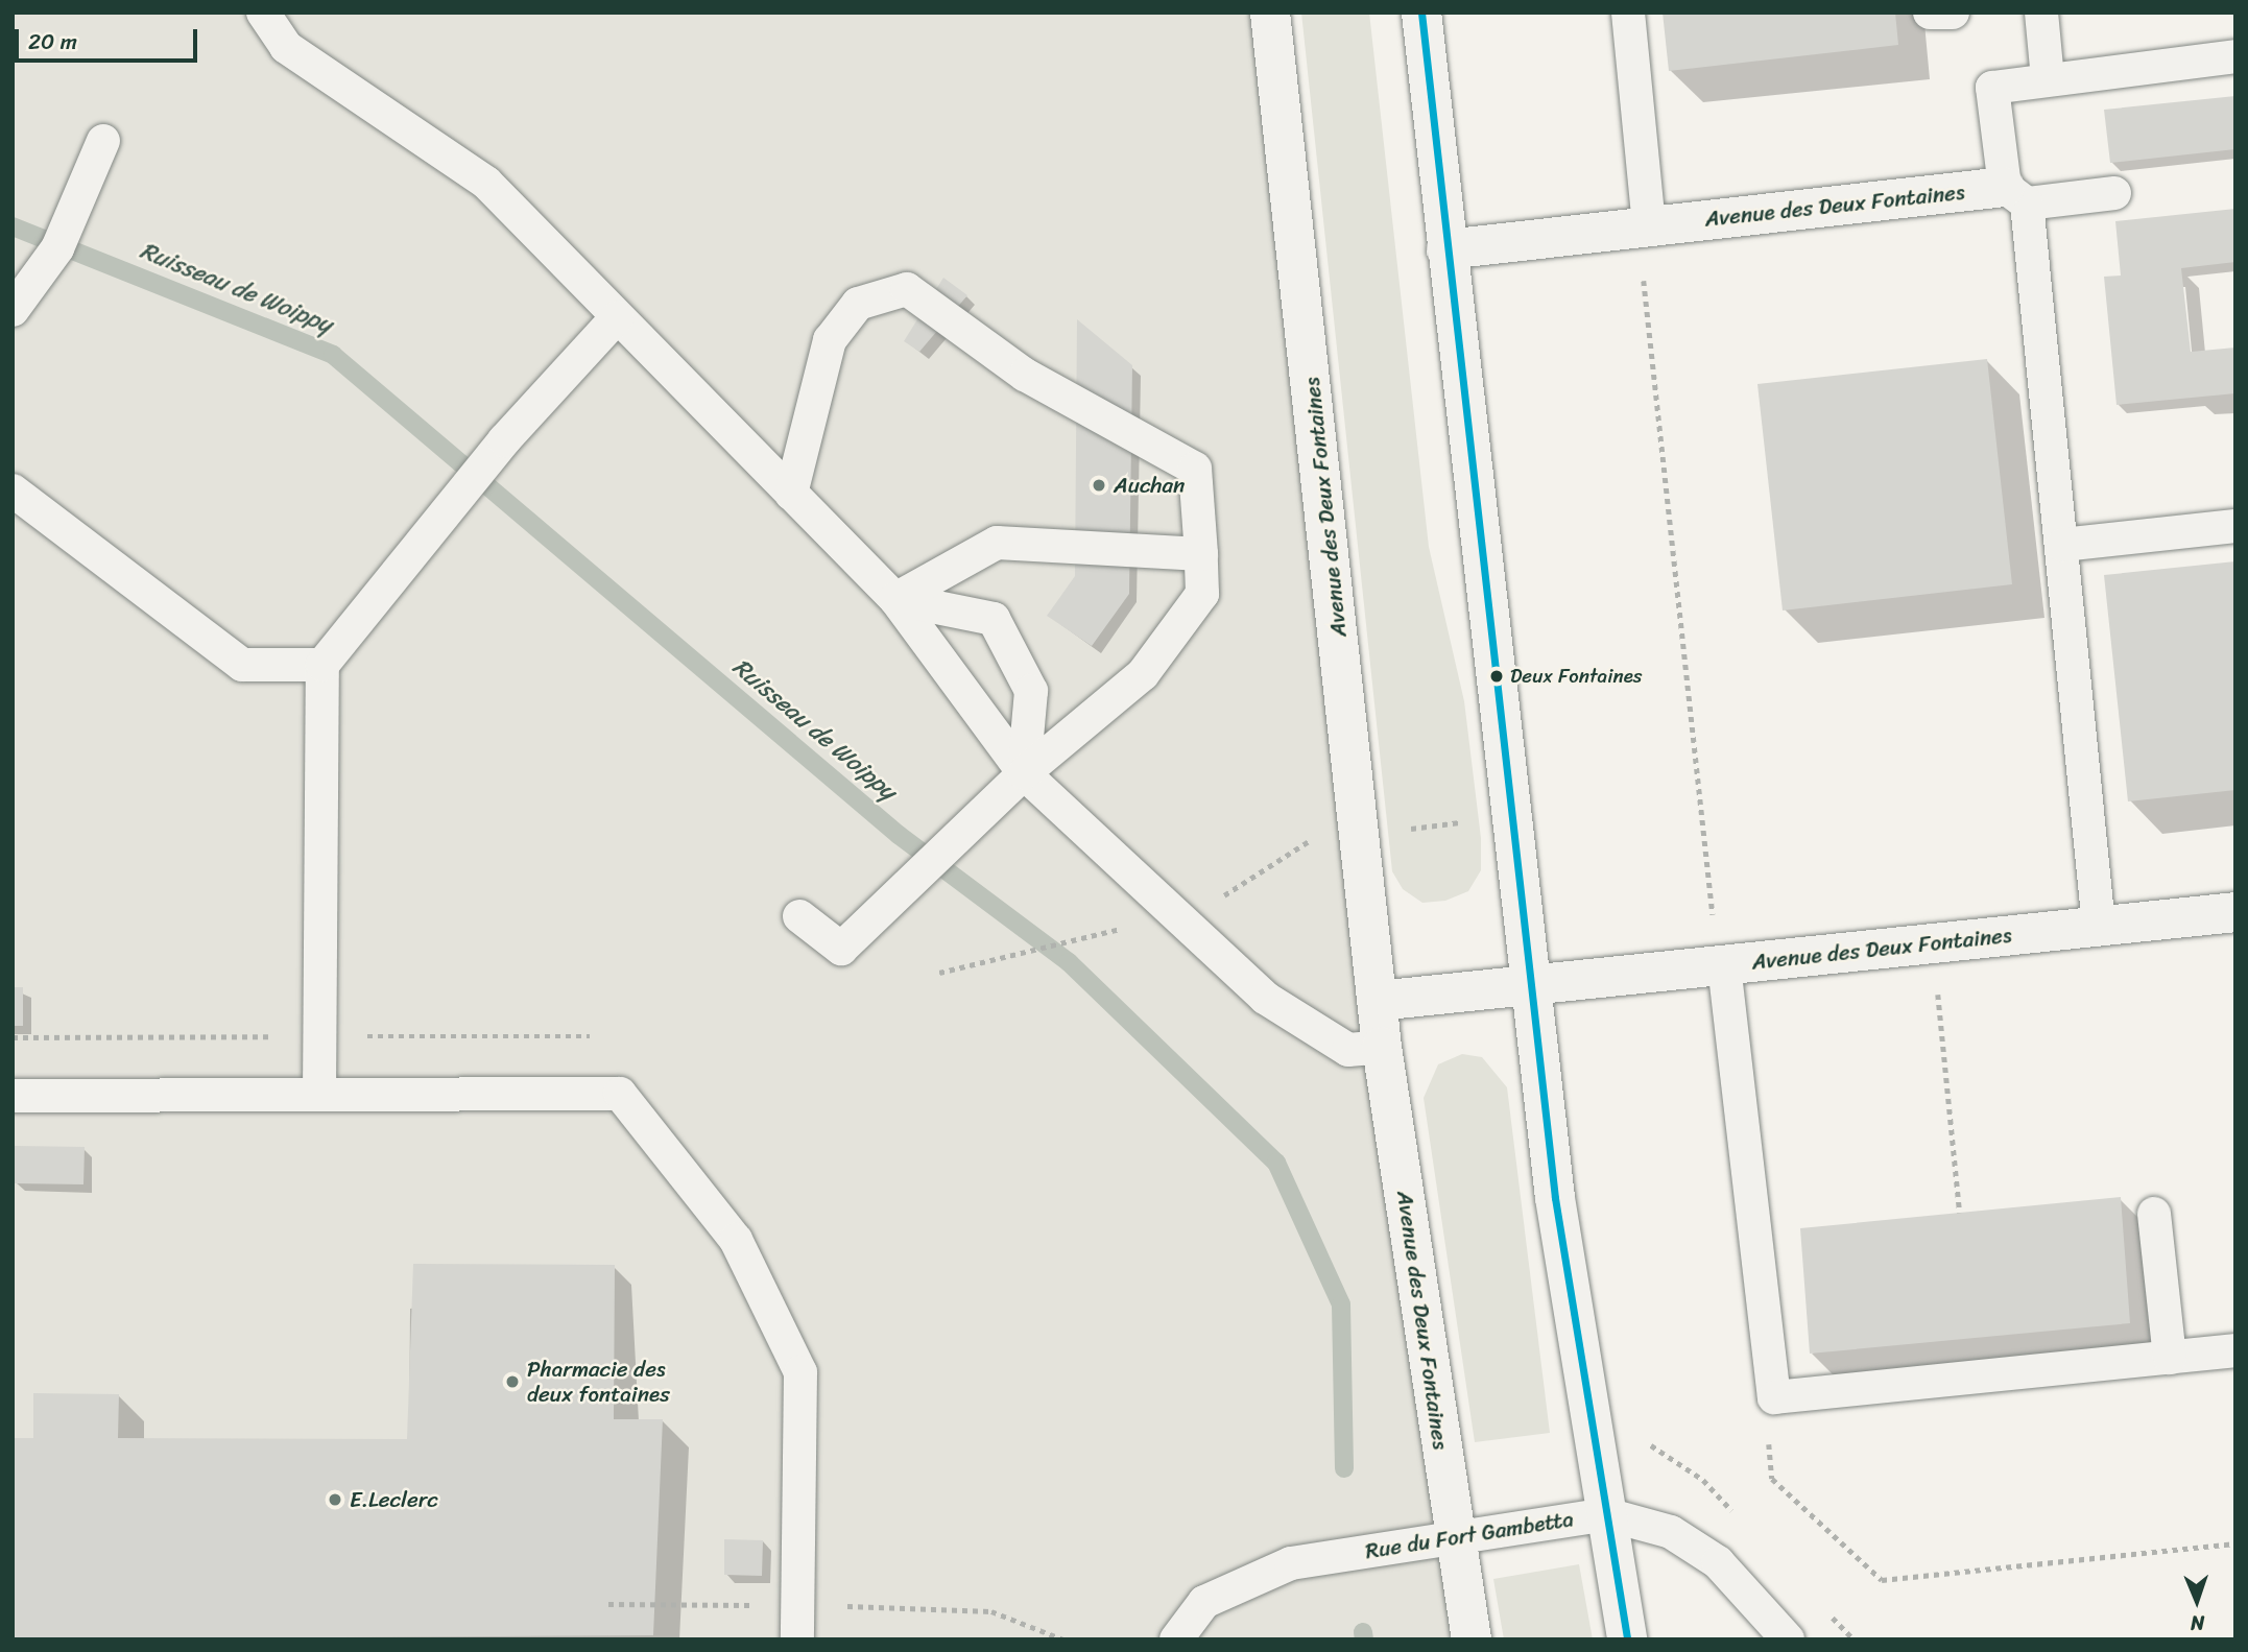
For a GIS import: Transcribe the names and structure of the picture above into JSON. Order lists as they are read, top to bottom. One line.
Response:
{"streets":{"main road":["Avenue des Deux Fontaines"],"lane":["Rue du Fort Gambetta"]},"crossings":[["Avenue des Deux Fontaines","Rue du Fort Gambetta"]],"water":["Ruisseau de Woippy"],"places":["Auchan","Deux Fontaines","Pharmacie des deux fontaines","E.Leclerc"],"scale_bar":"20 m","north":"bottom"}
